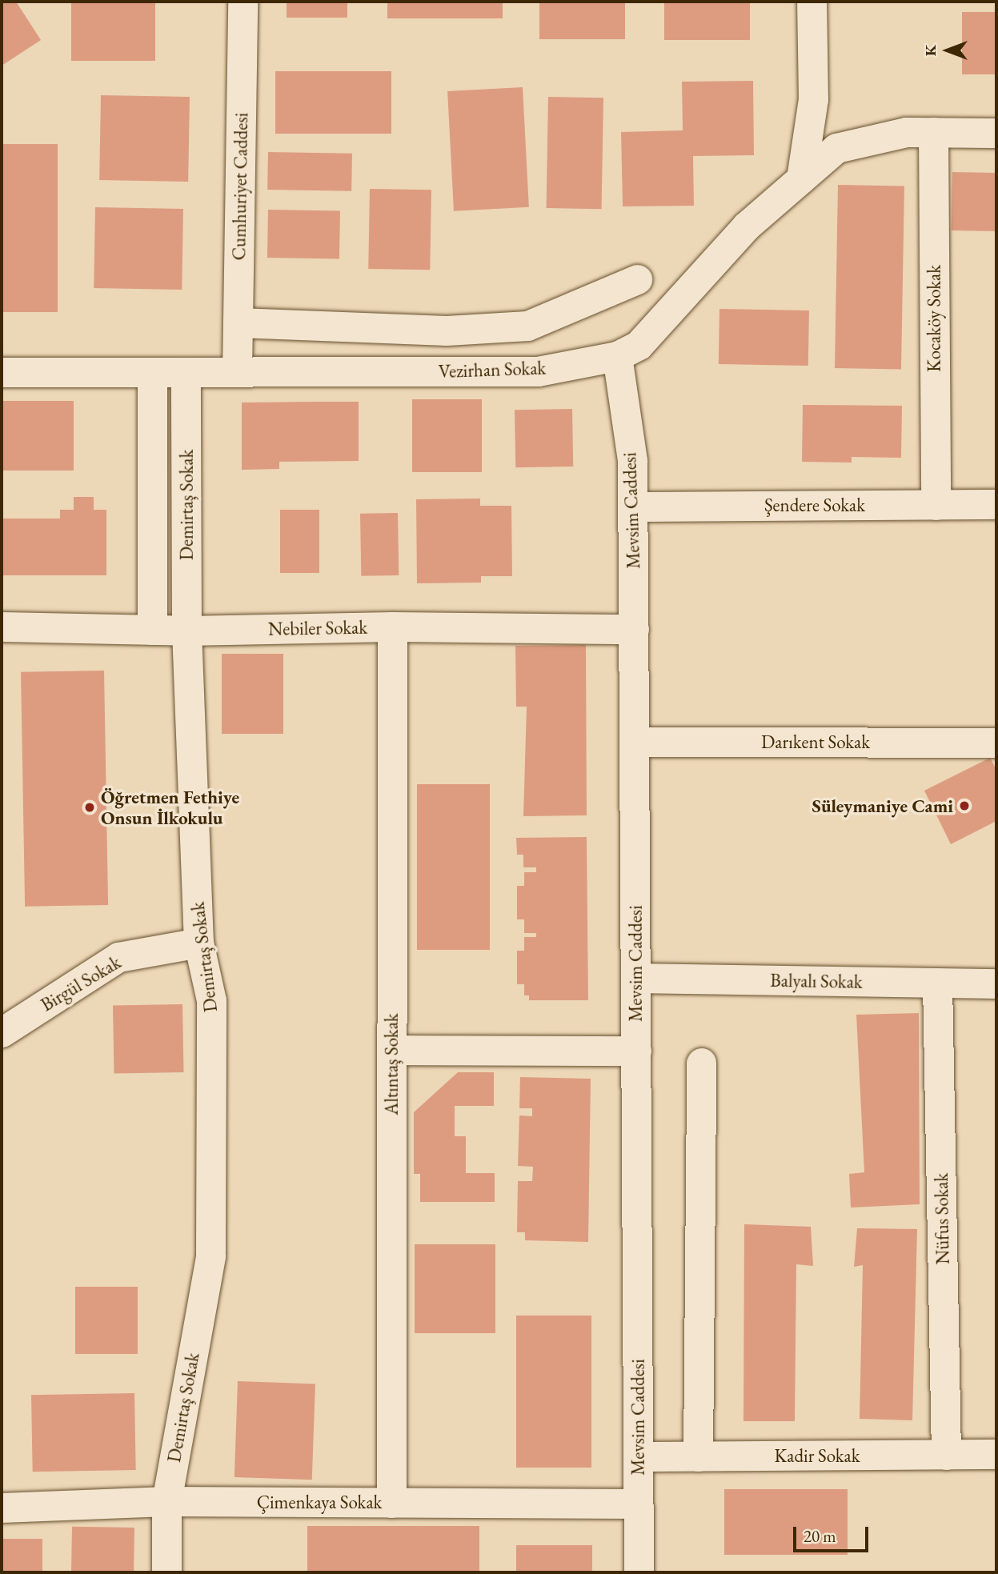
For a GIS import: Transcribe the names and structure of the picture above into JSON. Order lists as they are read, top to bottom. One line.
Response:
{"streets":{"street":["Cumhuriyet Caddesi","Kocaköy Sokak","Vezirhan Sokak","Demirtaş Sokak","Şendere Sokak","Mevsim Caddesi","Nebiler Sokak","Darıkent Sokak","Balyalı Sokak","Birgül Sokak","Altıntaş Sokak","Nüfus Sokak","Kadir Sokak","Çimenkaya Sokak"]},"crossings":[["Cumhuriyet Caddesi","Vezirhan Sokak"],["Kocaköy Sokak","Vezirhan Sokak"],["Kocaköy Sokak","Şendere Sokak"],["Vezirhan Sokak","Demirtaş Sokak"],["Vezirhan Sokak","Mevsim Caddesi"],["Demirtaş Sokak","Nebiler Sokak"],["Demirtaş Sokak","Birgül Sokak"],["Demirtaş Sokak","Çimenkaya Sokak"],["Şendere Sokak","Mevsim Caddesi"],["Mevsim Caddesi","Nebiler Sokak"],["Mevsim Caddesi","Darıkent Sokak"],["Mevsim Caddesi","Balyalı Sokak"],["Mevsim Caddesi","Kadir Sokak"],["Mevsim Caddesi","Çimenkaya Sokak"],["Nebiler Sokak","Altıntaş Sokak"],["Balyalı Sokak","Nüfus Sokak"],["Altıntaş Sokak","Çimenkaya Sokak"],["Nüfus Sokak","Kadir Sokak"]],"places":["Süleymaniye Cami","Öğretmen Fethiye Onsun İlkokulu"],"scale_bar":"20 m","north":"left"}
